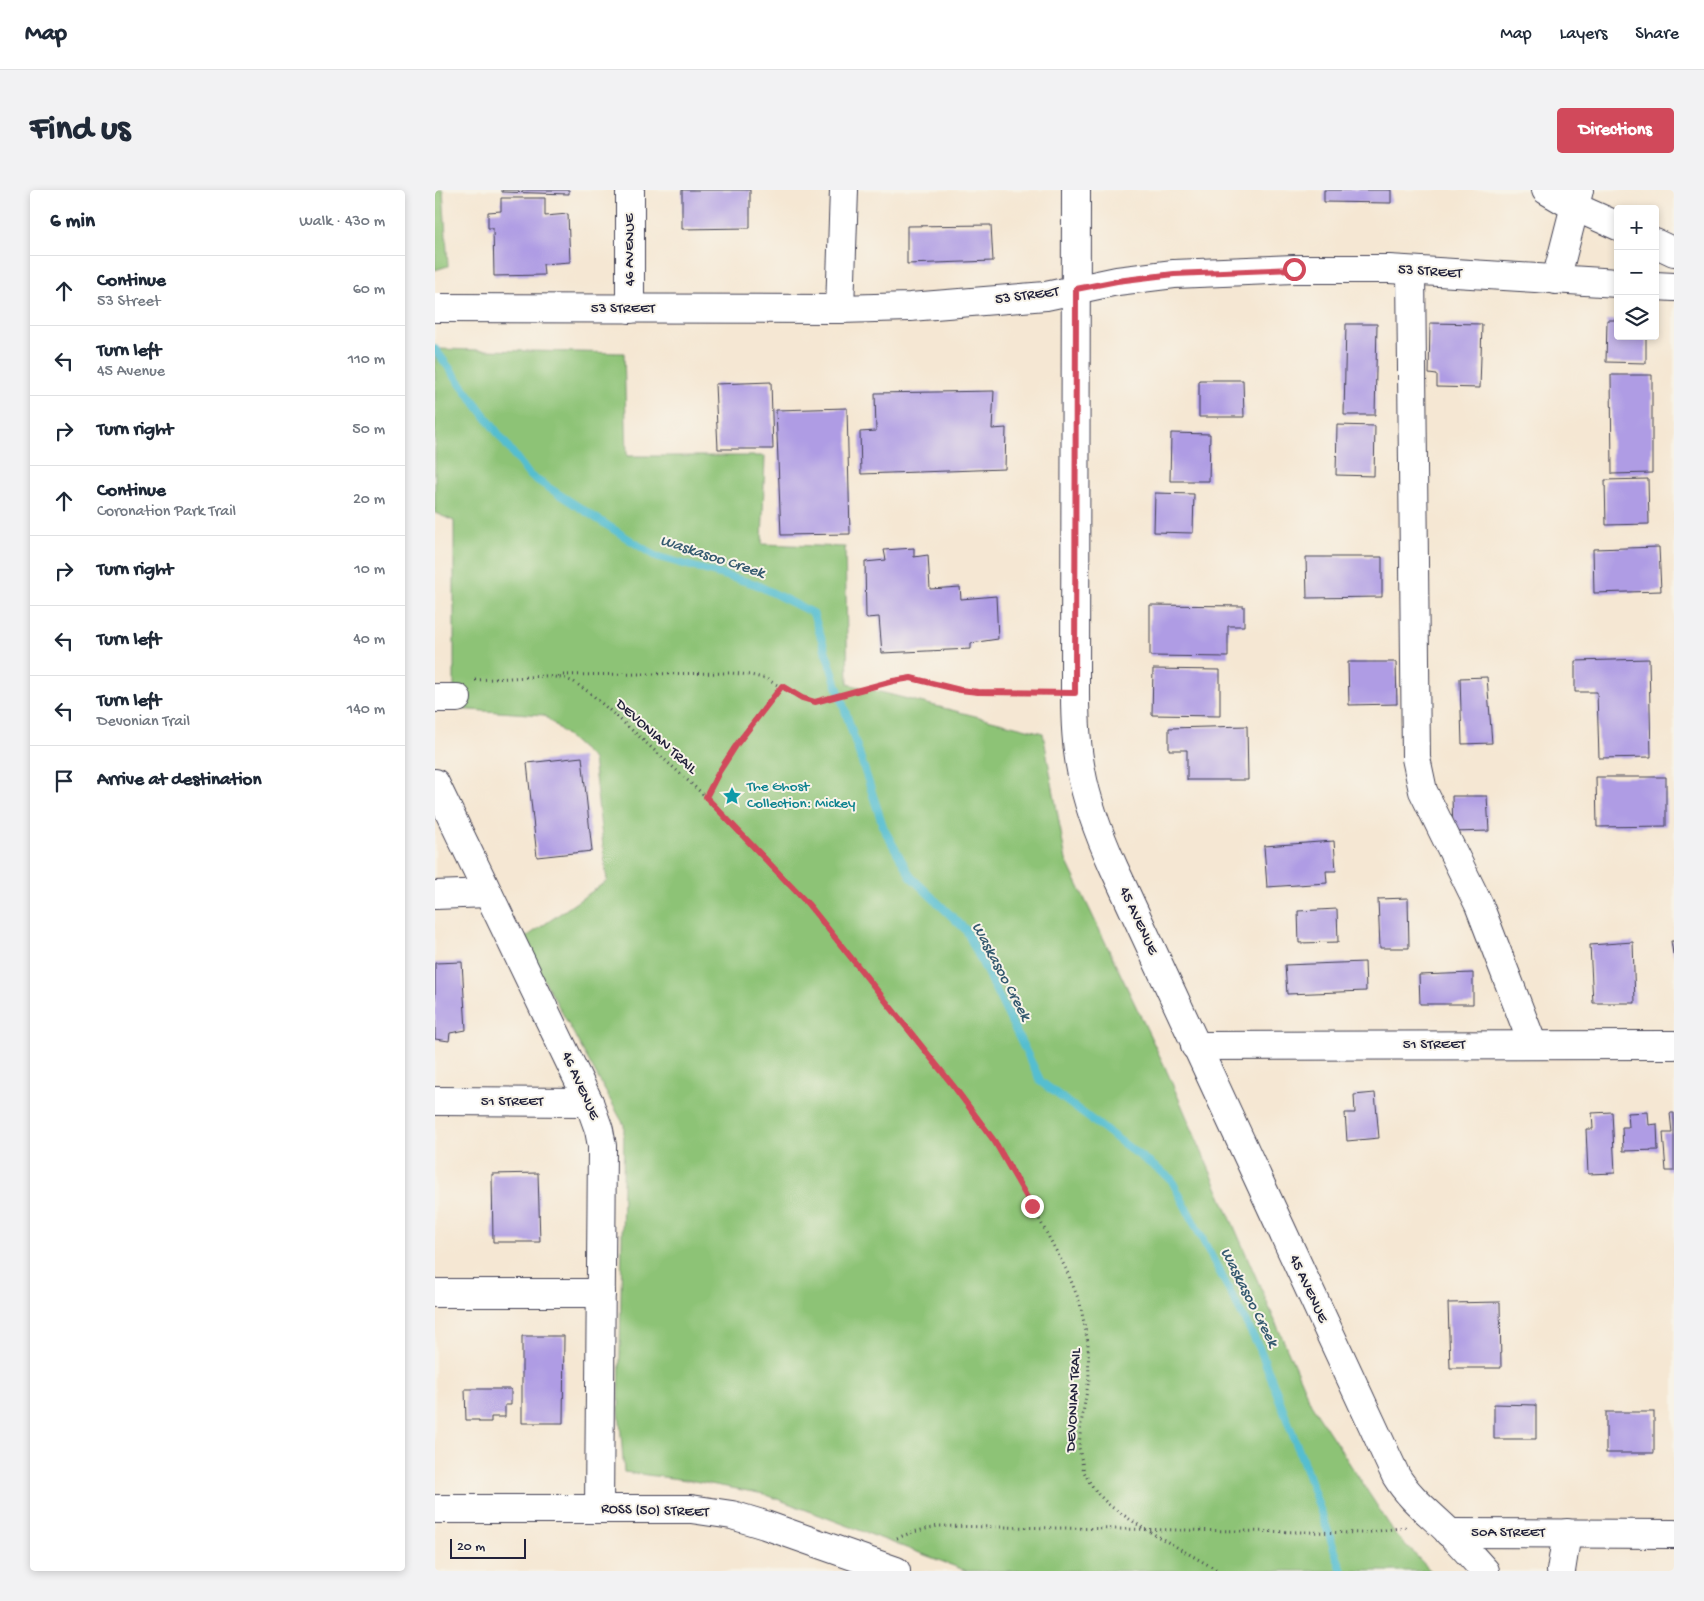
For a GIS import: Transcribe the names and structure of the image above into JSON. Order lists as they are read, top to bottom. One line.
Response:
{"streets":{"street":["46 AVENUE","53 STREET","45 AVENUE","51 STREET","ROSS (50) STREET","50A STREET"],"path":["DEVONIAN TRAIL"]},"crossings":[["46 AVENUE","53 STREET"],["46 AVENUE","51 STREET"],["46 AVENUE","ROSS (50) STREET"],["53 STREET","45 AVENUE"],["45 AVENUE","51 STREET"],["45 AVENUE","50A STREET"]],"water":["Waskasoo Creek"],"places":{"place":["The Ghost Collection: Mickey"]},"scale_bar":"20 m","page":{"header":"Map","nav":["Map","Layers","Share"],"buttons":"Directions","title":"Find us","heading":["6 min","Walk · 430 m"],"map_buttons":["+","−"],"list":[["Continue","53 Street","60 m"],["Turn left","45 Avenue","110 m"],["Turn right","50 m"],["Continue","Coronation Park Trail","20 m"],["Turn right","10 m"],["Turn left","40 m"],["Turn left","Devonian Trail","140 m"],"Arrive at destination"],"scale":"20 m"}}
